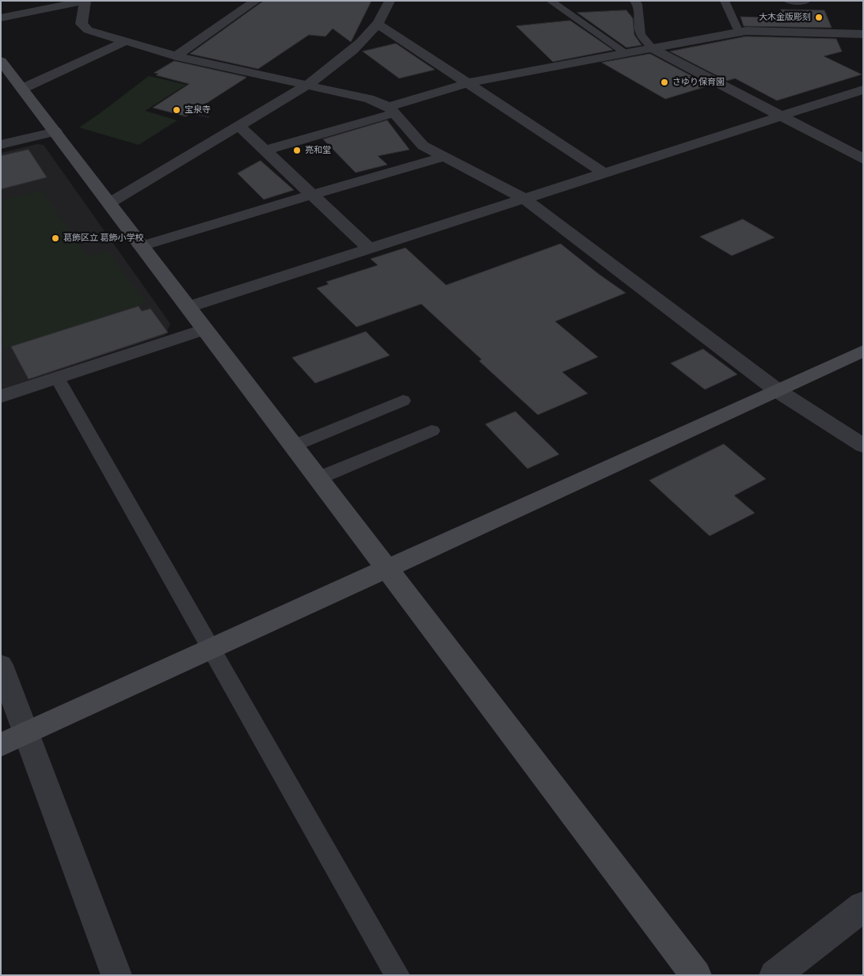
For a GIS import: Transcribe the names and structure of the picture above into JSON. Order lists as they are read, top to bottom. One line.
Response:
{"places":["大木金版彫刻","さゆり保育園","宝泉寺","亮和堂","葛飾区立 葛飾小学校"]}
